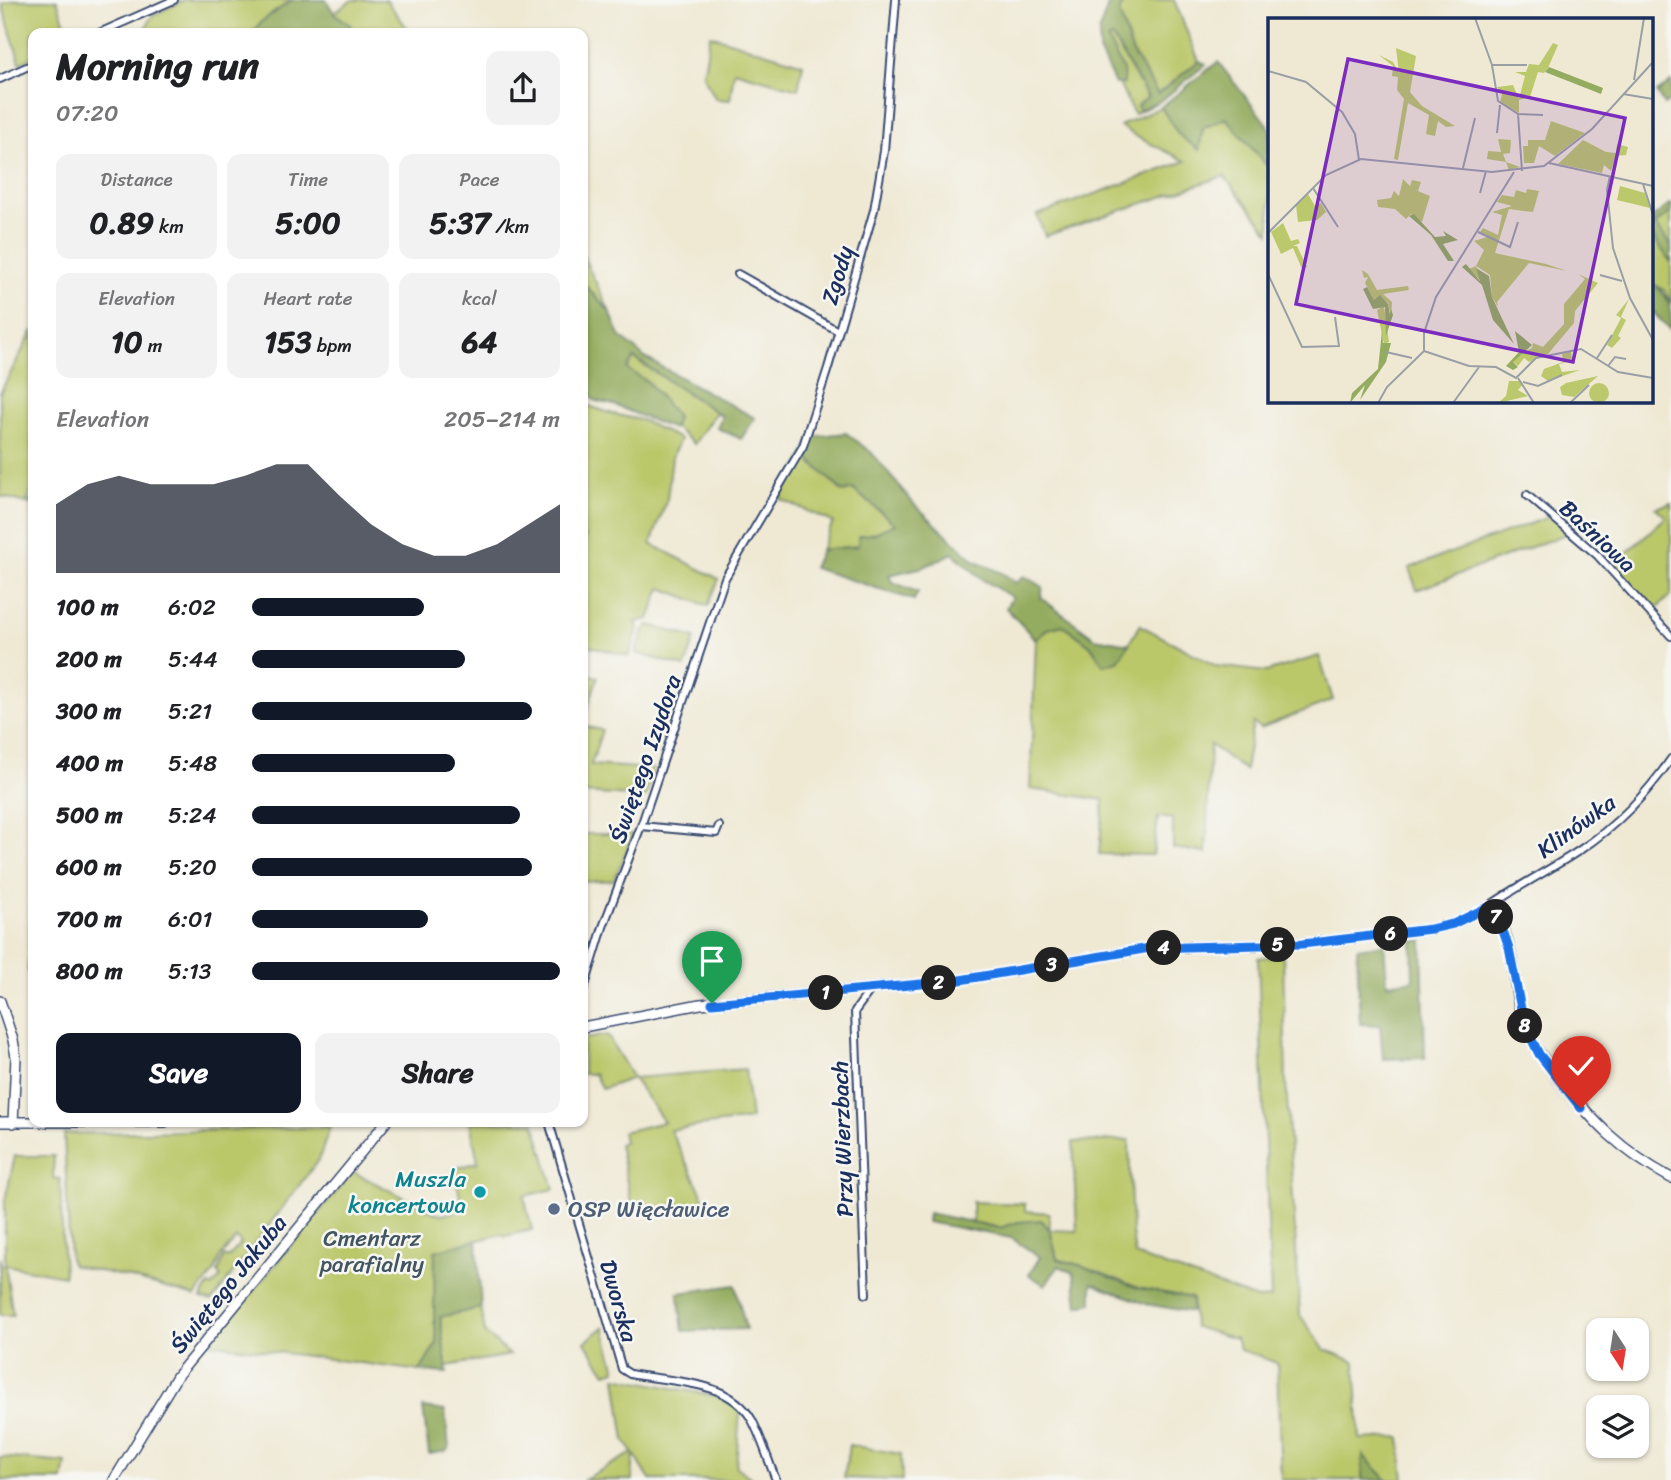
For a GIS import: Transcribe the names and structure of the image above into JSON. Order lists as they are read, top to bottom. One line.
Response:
{"streets":{"street":["Zgody","Baśniowa","Świętego Izydora","Klinówka","Przy Wierzbach","Świętego Jakuba","Dworska"]},"crossings":[["Zgody","Świętego Izydora"]],"parks":["Cmentarz parafialny"],"places":["Muszla koncertowa","OSP Więcławice"],"north":"bottom","page":{"heading":["Morning run","07:20"],"stats":[["Distance","0.89 km"],["Time","5:00"],["Pace","5:37 /km"],["Elevation","10 m"],["Heart rate","153 bpm"],["kcal","64"]],"chart":["Elevation","205–214 m"],"list":[{"name":"100 m","note":"6:02"},{"name":"200 m","note":"5:44"},{"name":"300 m","note":"5:21"},{"name":"400 m","note":"5:48"},{"name":"500 m","note":"5:24"},{"name":"600 m","note":"5:20"},{"name":"700 m","note":"6:01"},{"name":"800 m","note":"5:13"}],"pins":["7","6","5","4","3","2","1","8"],"buttons":["Save","Share"]}}
